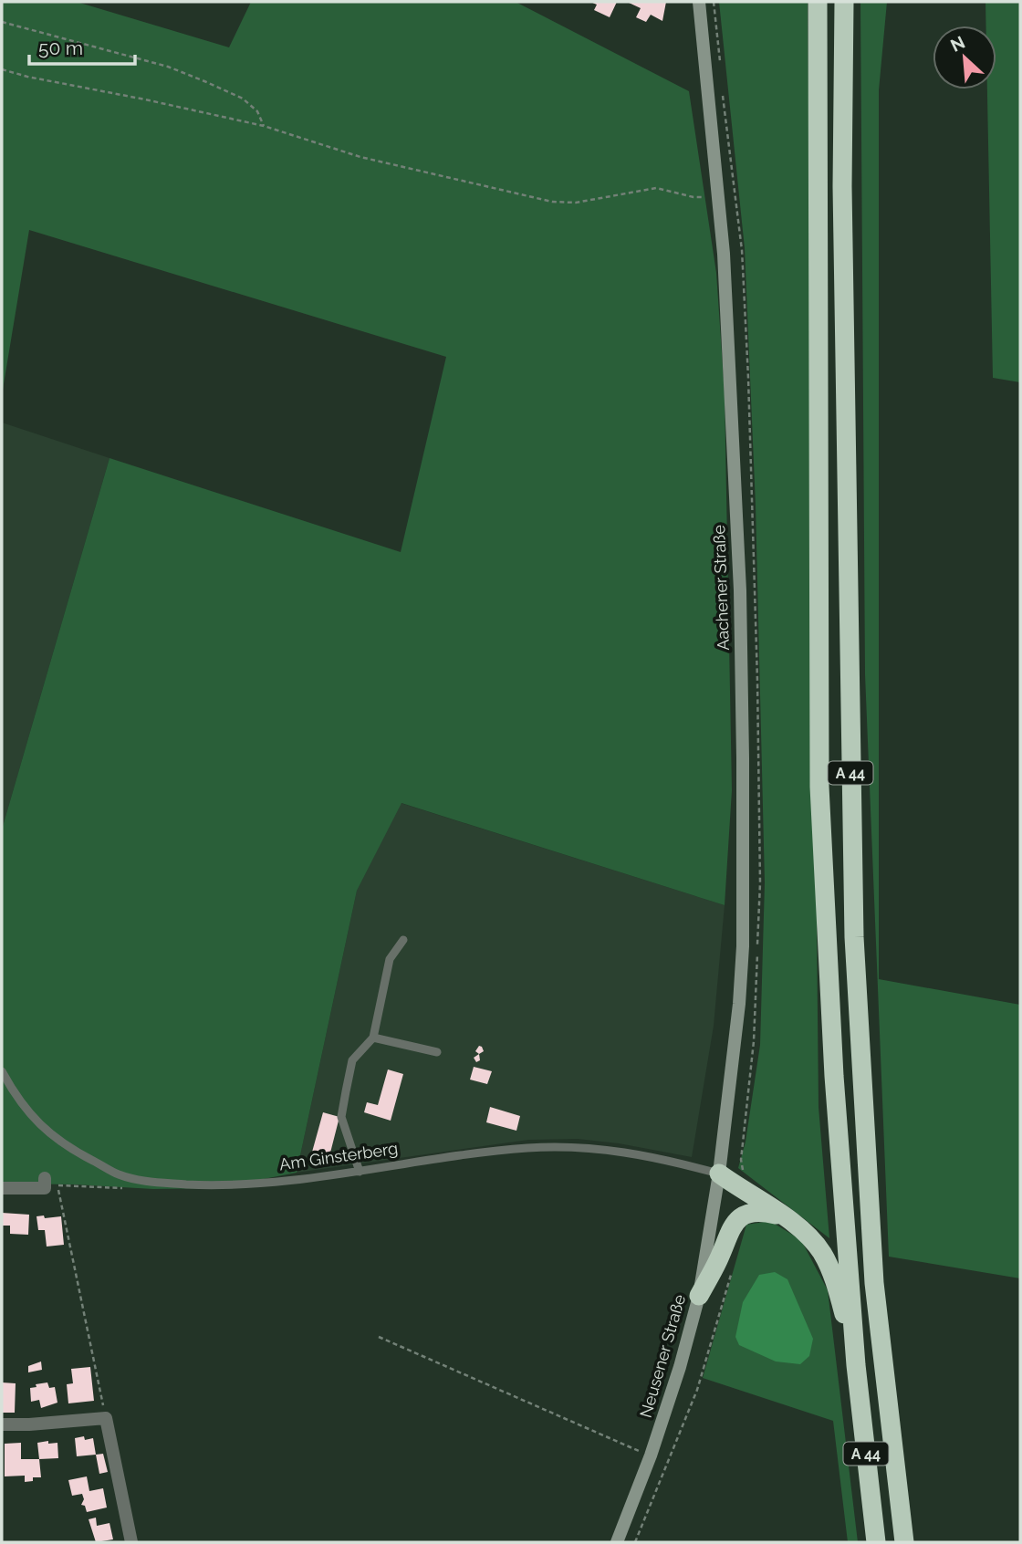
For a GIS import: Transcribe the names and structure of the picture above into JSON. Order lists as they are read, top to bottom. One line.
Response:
{"streets":{"highway":["A 44"],"main road":["Aachener Straße","Neusener Straße"],"lane":["Am Ginsterberg"]},"crossings":[["Aachener Straße","Am Ginsterberg"],["Aachener Straße","Neusener Straße"],["Am Ginsterberg","Neusener Straße"]],"scale_bar":"50 m","north":"top left"}
